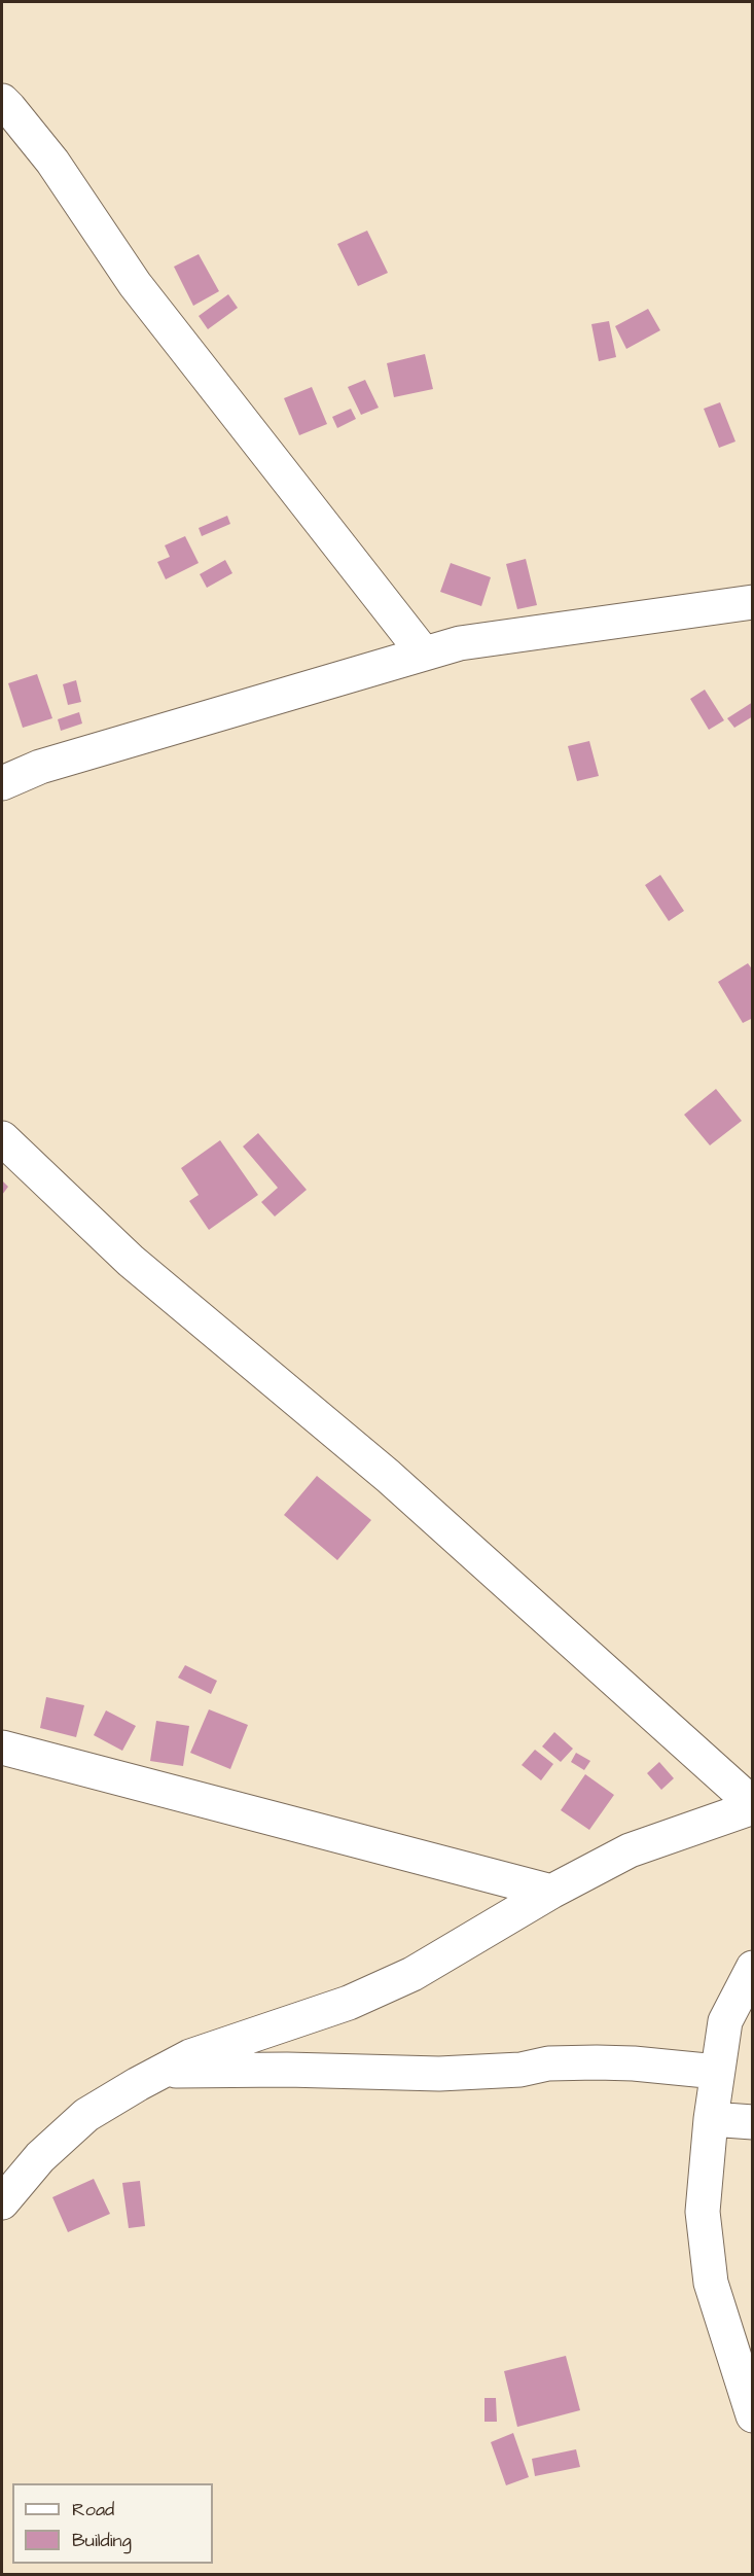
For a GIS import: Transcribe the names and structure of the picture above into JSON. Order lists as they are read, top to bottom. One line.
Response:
{"legend":["Road","Building"]}
